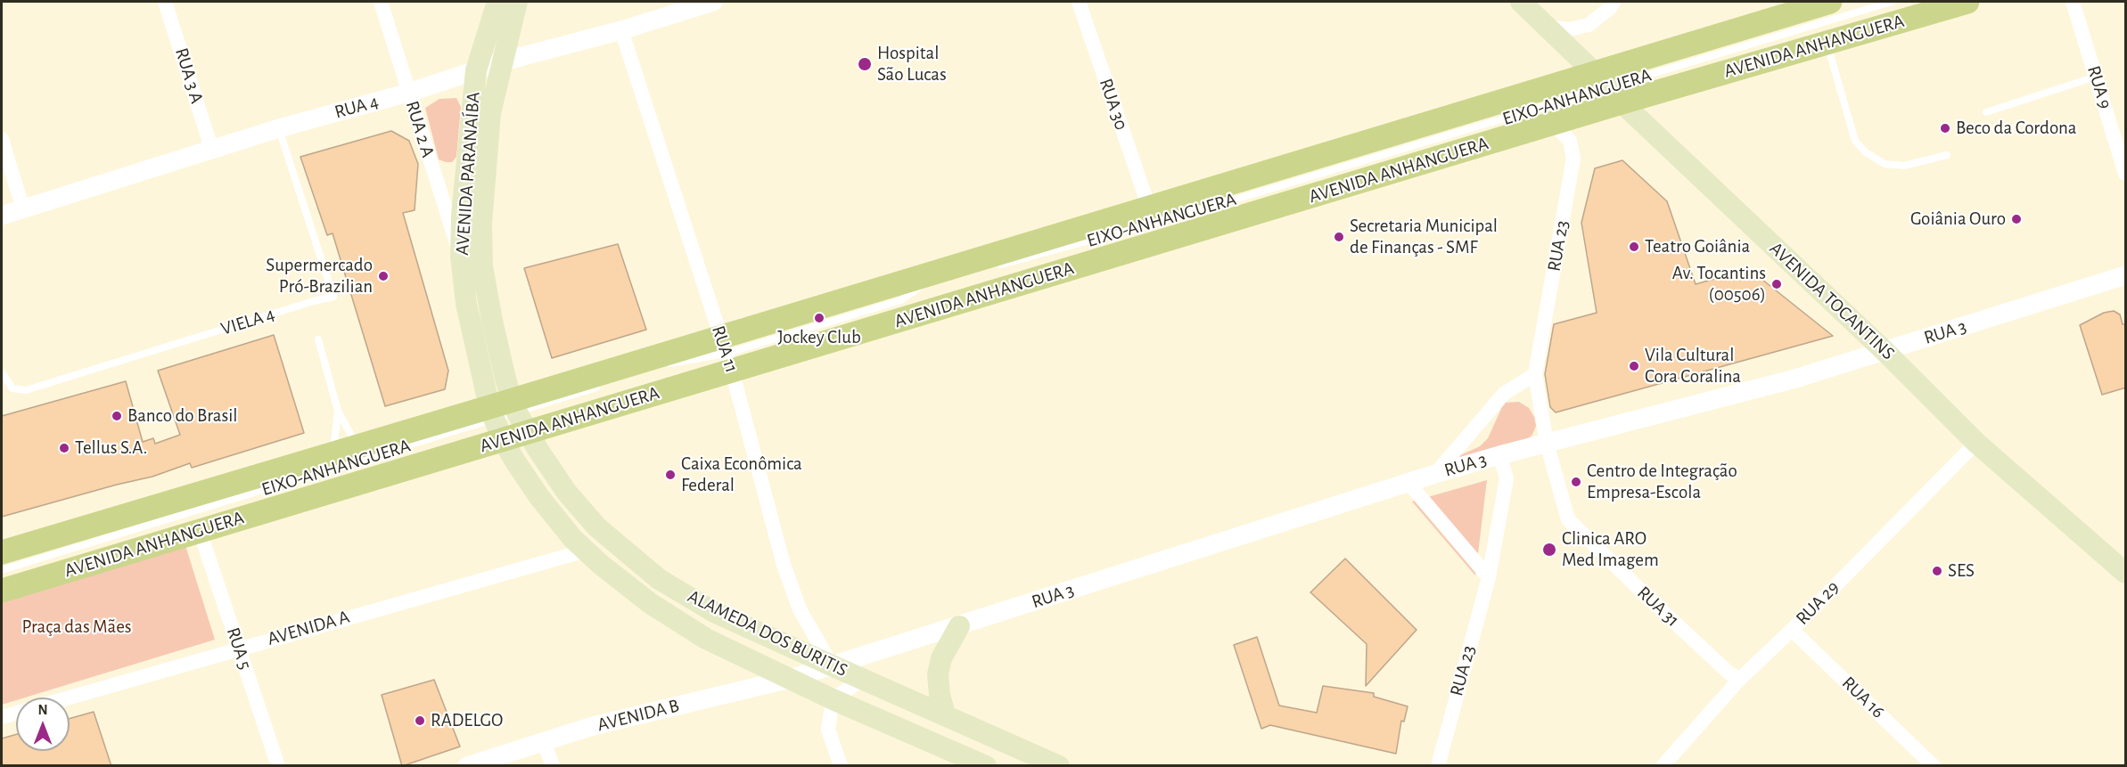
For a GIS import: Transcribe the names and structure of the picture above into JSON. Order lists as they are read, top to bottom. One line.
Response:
{"streets":{"main road":["AVENIDA ANHANGUERA","AVENIDA PARANAÍBA","AVENIDA TOCANTINS","ALAMEDA DOS BURITIS"],"street":["RUA 3 A","RUA 9","RUA 30","RUA 4","RUA 2 A","RUA 23","RUA 3","RUA 11","RUA 29","RUA 31","AVENIDA A","RUA 5","RUA 16","AVENIDA B"],"lane":["EIXO-ANHANGUERA","VIELA 4"]},"crossings":[["AVENIDA ANHANGUERA","EIXO-ANHANGUERA"],["AVENIDA ANHANGUERA","RUA 30"],["AVENIDA ANHANGUERA","AVENIDA PARANAÍBA"],["AVENIDA ANHANGUERA","RUA 23"],["AVENIDA ANHANGUERA","AVENIDA TOCANTINS"],["AVENIDA ANHANGUERA","RUA 11"],["AVENIDA ANHANGUERA","ALAMEDA DOS BURITIS"],["AVENIDA ANHANGUERA","RUA 5"],["RUA 3 A","RUA 4"],["EIXO-ANHANGUERA","AVENIDA PARANAÍBA"],["EIXO-ANHANGUERA","AVENIDA TOCANTINS"],["EIXO-ANHANGUERA","ALAMEDA DOS BURITIS"],["RUA 4","RUA 2 A"],["RUA 4","AVENIDA PARANAÍBA"],["RUA 4","VIELA 4"],["RUA 4","RUA 11"],["RUA 2 A","AVENIDA PARANAÍBA"],["AVENIDA PARANAÍBA","ALAMEDA DOS BURITIS"],["RUA 23","RUA 3"],["RUA 23","RUA 31"],["AVENIDA TOCANTINS","RUA 3"],["AVENIDA TOCANTINS","RUA 29"],["RUA 3","RUA 11"],["RUA 3","RUA 31"],["RUA 3","ALAMEDA DOS BURITIS"],["RUA 3","AVENIDA B"],["RUA 11","ALAMEDA DOS BURITIS"],["RUA 29","RUA 31"],["RUA 29","RUA 16"],["AVENIDA A","ALAMEDA DOS BURITIS"],["AVENIDA A","RUA 5"],["ALAMEDA DOS BURITIS","AVENIDA B"]],"parks":["Praça das Mães"],"places":["Hospital São Lucas","Beco da Cordona","Goiânia Ouro","Secretaria Municipal de Finanças - SMF","Teatro Goiânia","Supermercado Pró-Brazilian","Av. Tocantins (00506)","Jockey Club","Vila Cultural Cora Coralina","Banco do Brasil","Tellus S.A.","Caixa Econômica Federal","Centro de Integração Empresa-Escola","Clinica ARO Med Imagem","SES","RADELGO"],"north":"top"}
